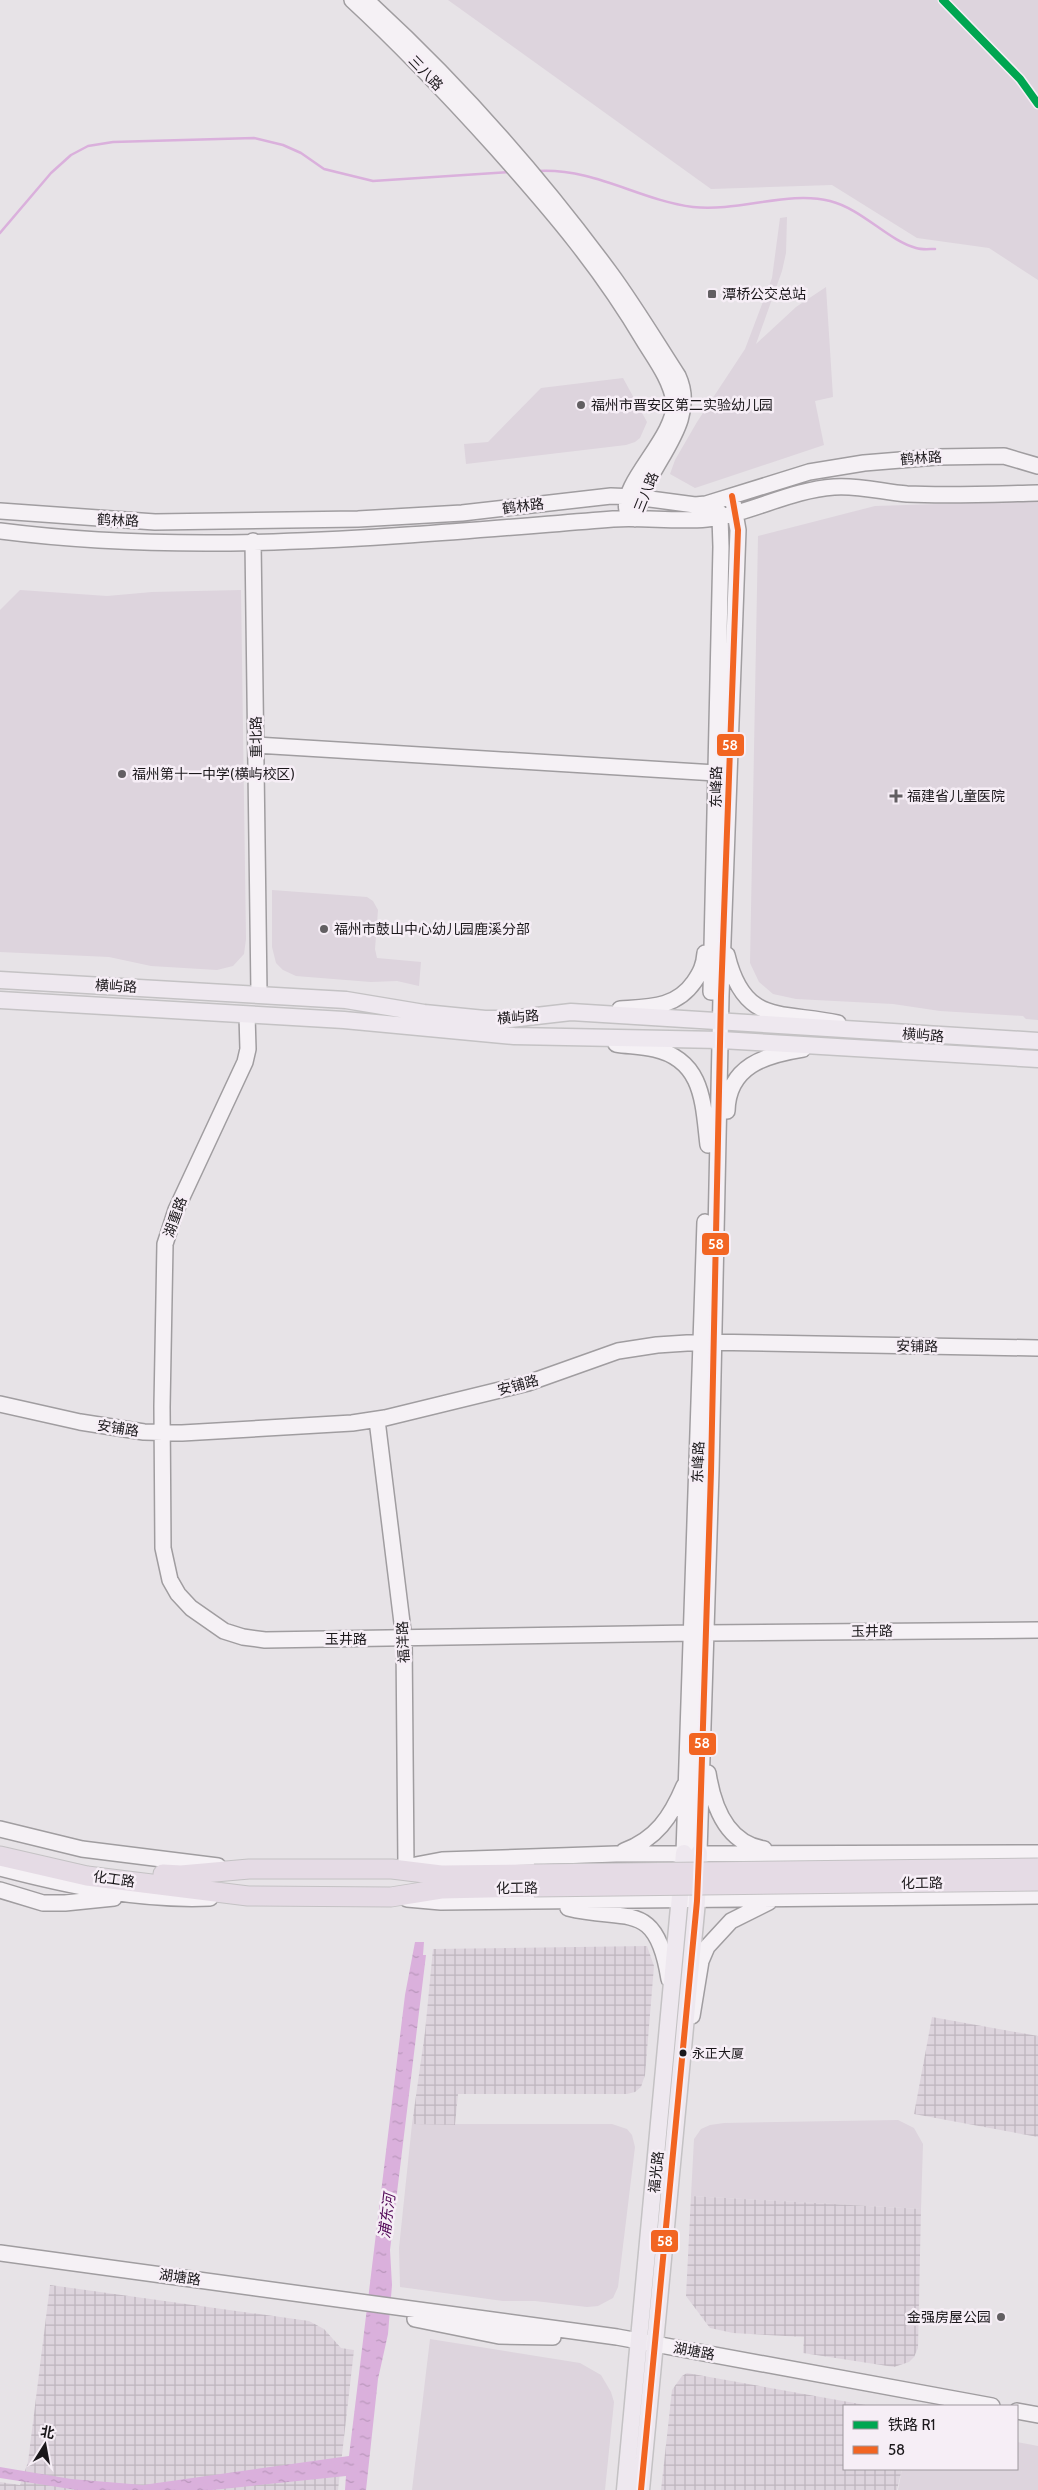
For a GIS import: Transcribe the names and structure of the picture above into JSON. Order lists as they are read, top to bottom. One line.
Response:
{"streets":{"highway":["化工路"],"main road":["三八路","鹤林路","重北路","东峰路","横屿路","湖重路","安铺路","玉井路","福洋路","福光路","湖塘路"]},"crossings":[["三八路","鹤林路"],["鹤林路","重北路"],["鹤林路","东峰路"],["重北路","横屿路"],["东峰路","横屿路"],["东峰路","安铺路"],["东峰路","玉井路"],["东峰路","福光路"],["横屿路","湖重路"],["湖重路","安铺路"],["湖重路","玉井路"],["安铺路","玉井路"],["安铺路","福洋路"],["玉井路","福洋路"],["福洋路","化工路"],["福光路","湖塘路"]],"water":["浦东河"],"places":{"transit":["潭桥公交总站"],"other":["福州市晋安区第二实验幼儿园","福州第十一中学(横屿校区)","福州市鼓山中心幼儿园鹿溪分部","永正大厦","金强房屋公园"],"health":["福建省儿童医院"]},"lines":["rail line R1","transit line 58"],"legend":["铁路 R1","58"],"north":"top"}
